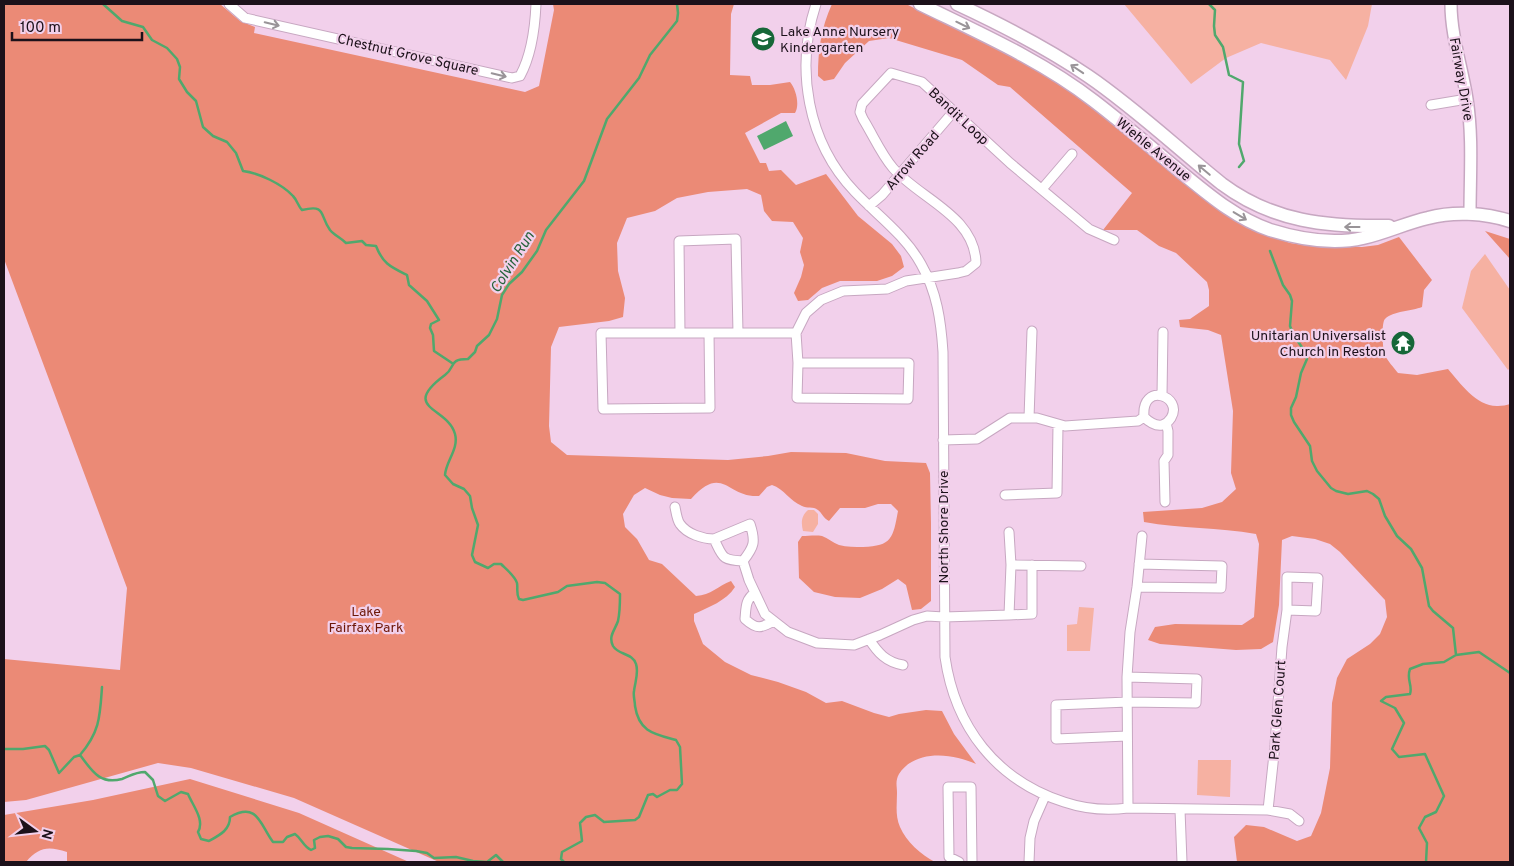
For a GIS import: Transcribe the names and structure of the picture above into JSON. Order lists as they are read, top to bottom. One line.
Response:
{"streets":{"main road":["Wiehle Avenue"],"street":["Chestnut Grove Square","Fairway Drive","Bandit Loop","Arrow Road","North Shore Drive","Park Glen Court"]},"crossings":[["Fairway Drive","Wiehle Avenue"],["Bandit Loop","Arrow Road"],["Bandit Loop","North Shore Drive"],["Arrow Road","North Shore Drive"],["North Shore Drive","Park Glen Court"]],"one_way":["Chestnut Grove Square"],"water":["Colvin Run"],"parks":["Lake Fairfax Park"],"places":{"school or university":["Lake Anne Nursery Kindergarten"],"temple":["Unitarian Universalist Church in Reston"]},"scale_bar":"100 m","north":"right"}
